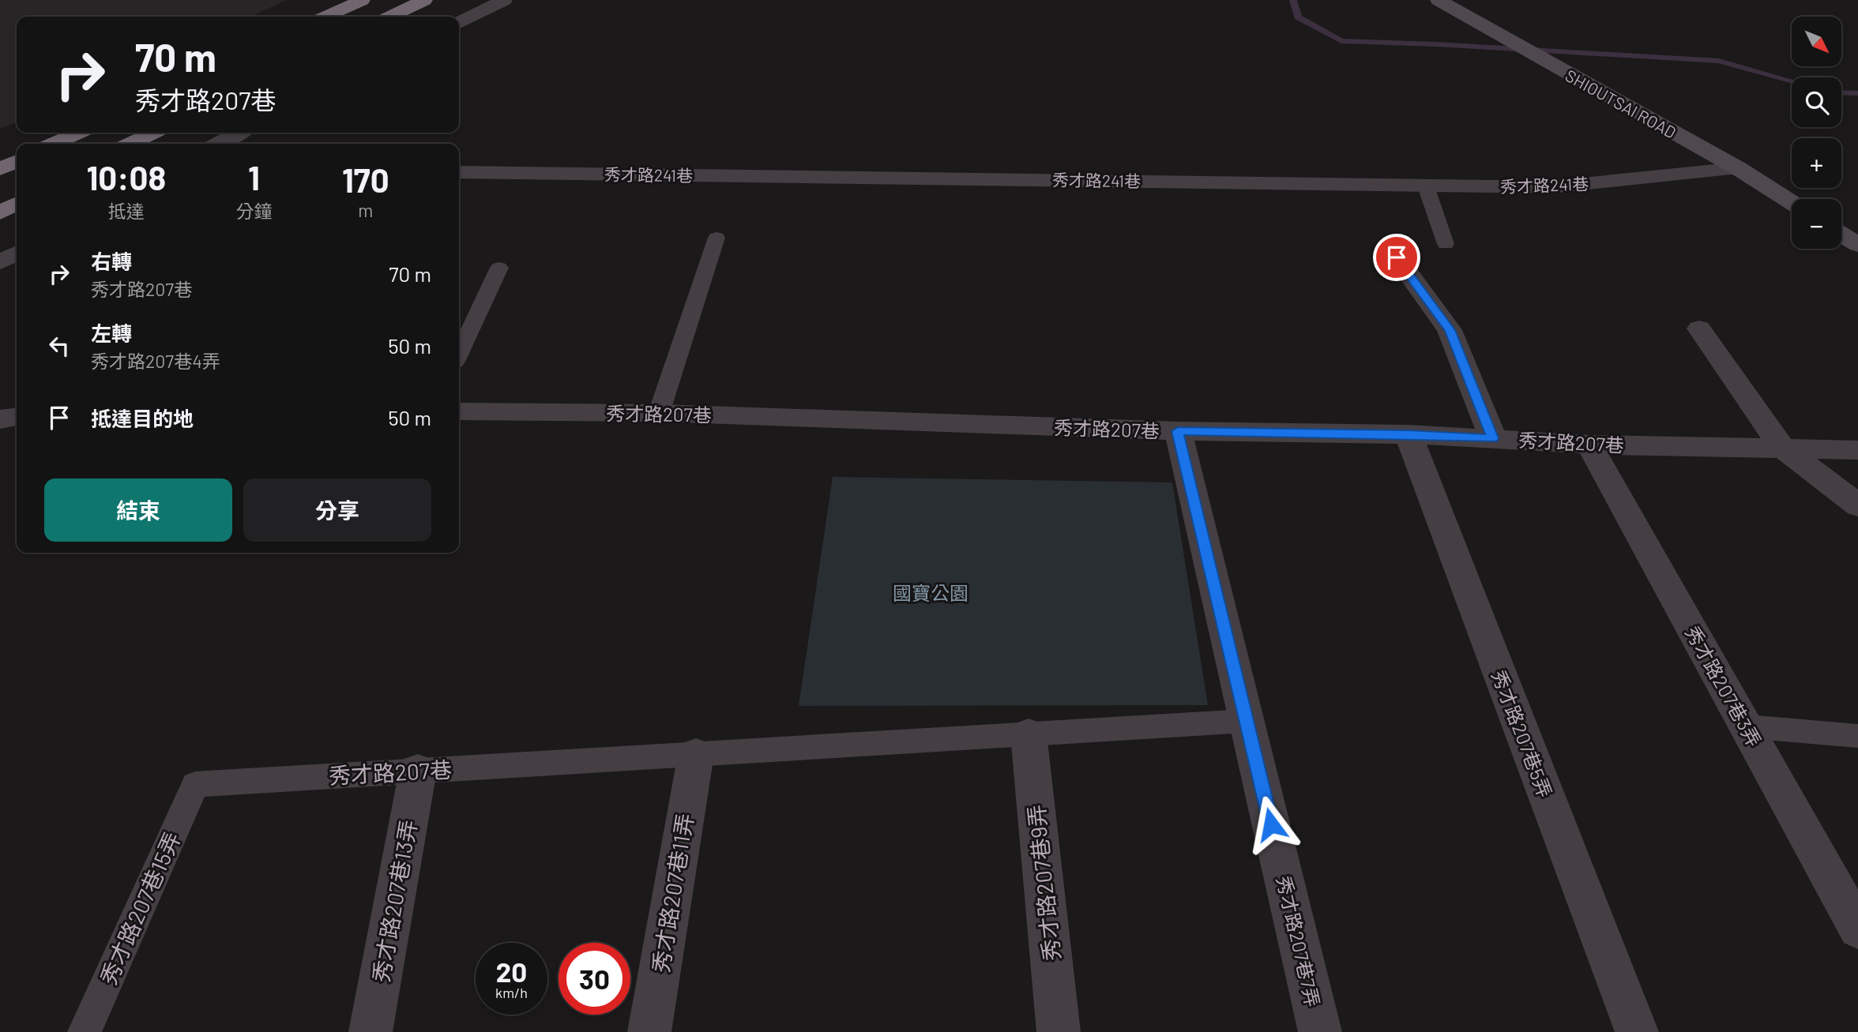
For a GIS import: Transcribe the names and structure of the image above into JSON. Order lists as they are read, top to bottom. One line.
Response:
{"streets":{"main road":["SHIOUTSAI ROAD"],"street":["秀才路241巷","秀才路207巷","秀才路207巷3弄","秀才路207巷5弄","秀才路207巷9弄","秀才路207巷11弄","秀才路207巷13弄","秀才路207巷7弄"],"lane":["秀才路207巷15弄"]},"crossings":[["SHIOUTSAI ROAD","秀才路241巷"],["秀才路207巷","秀才路207巷3弄"],["秀才路207巷","秀才路207巷5弄"],["秀才路207巷","秀才路207巷9弄"],["秀才路207巷","秀才路207巷11弄"],["秀才路207巷","秀才路207巷13弄"],["秀才路207巷","秀才路207巷15弄"],["秀才路207巷","秀才路207巷7弄"]],"parks":["國寶公園"],"north":"bottom right","page":{"map_buttons":["+","−"],"turn":["70 m","秀才路207巷"],"eta":["10:08","抵達","1","分鐘","170","m"],"list":[{"name":"右轉","note":"秀才路207巷","value":"70 m"},{"name":"左轉","note":"秀才路207巷4弄","value":"50 m"},{"name":"抵達目的地","value":"50 m"}],"buttons":["結束","分享"],"speed":"20 km/h","limit":"30"}}
